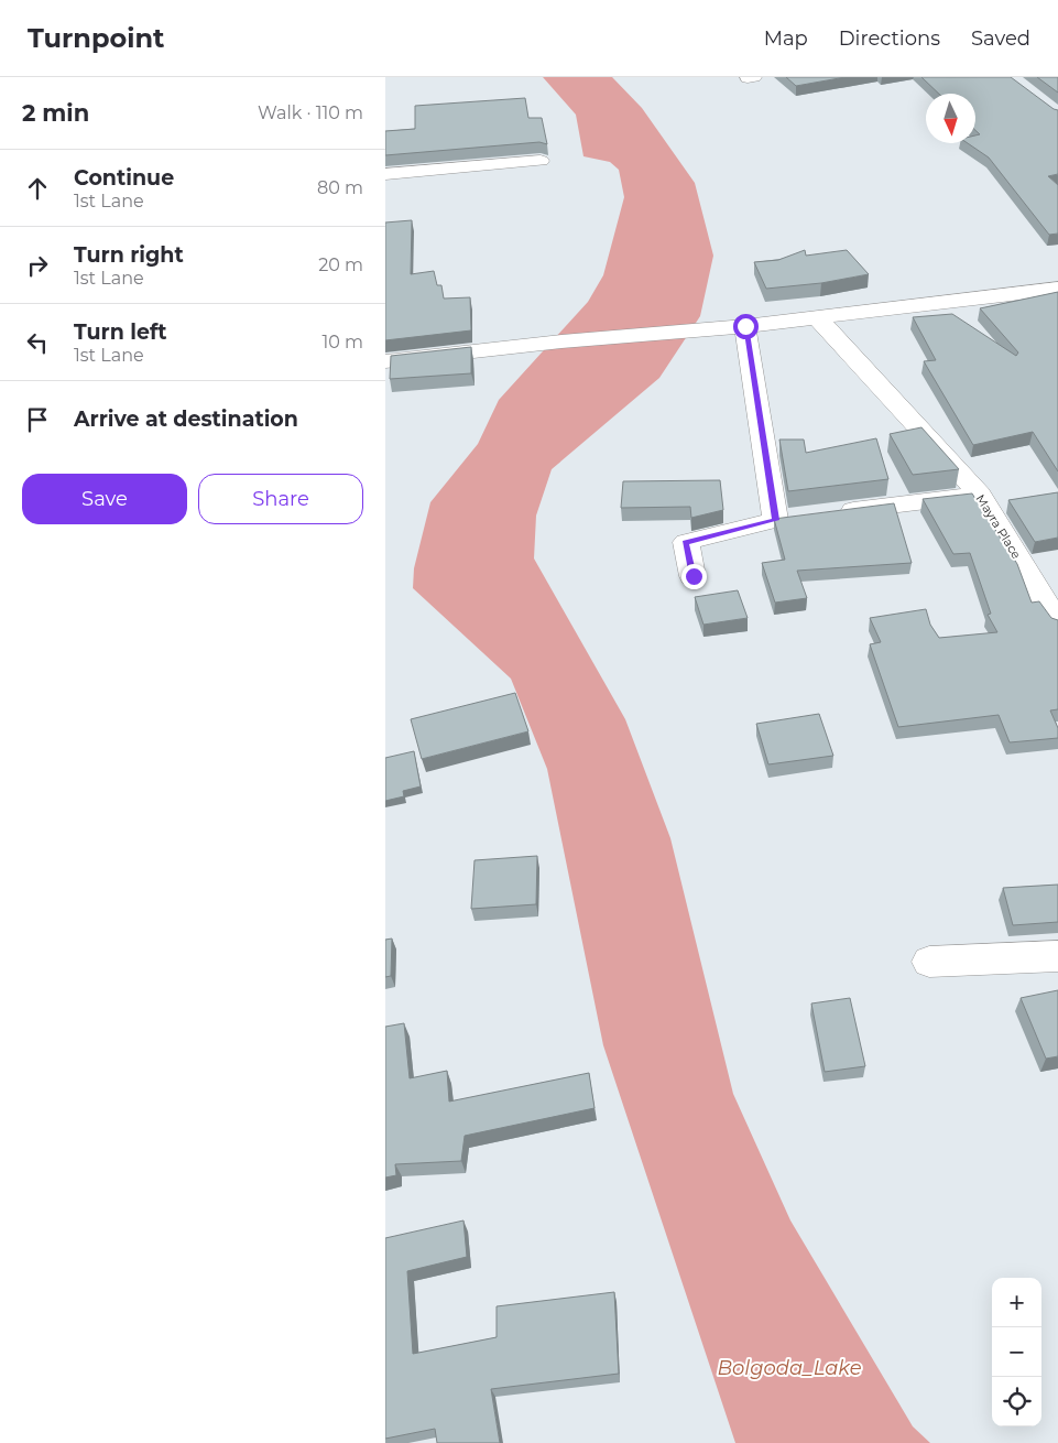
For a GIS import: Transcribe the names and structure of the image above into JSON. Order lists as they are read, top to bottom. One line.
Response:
{"streets":{"street":["Mayra Place"]},"water":["Bolgoda_Lake"],"north":"bottom","page":{"header":"Turnpoint","nav":["Map","Directions","Saved"],"heading":["2 min","Walk · 110 m"],"list":[["Continue","1st Lane","80 m"],["Turn right","1st Lane","20 m"],["Turn left","1st Lane","10 m"],"Arrive at destination"],"buttons":["Save","Share"],"map_buttons":["+","−"]}}
